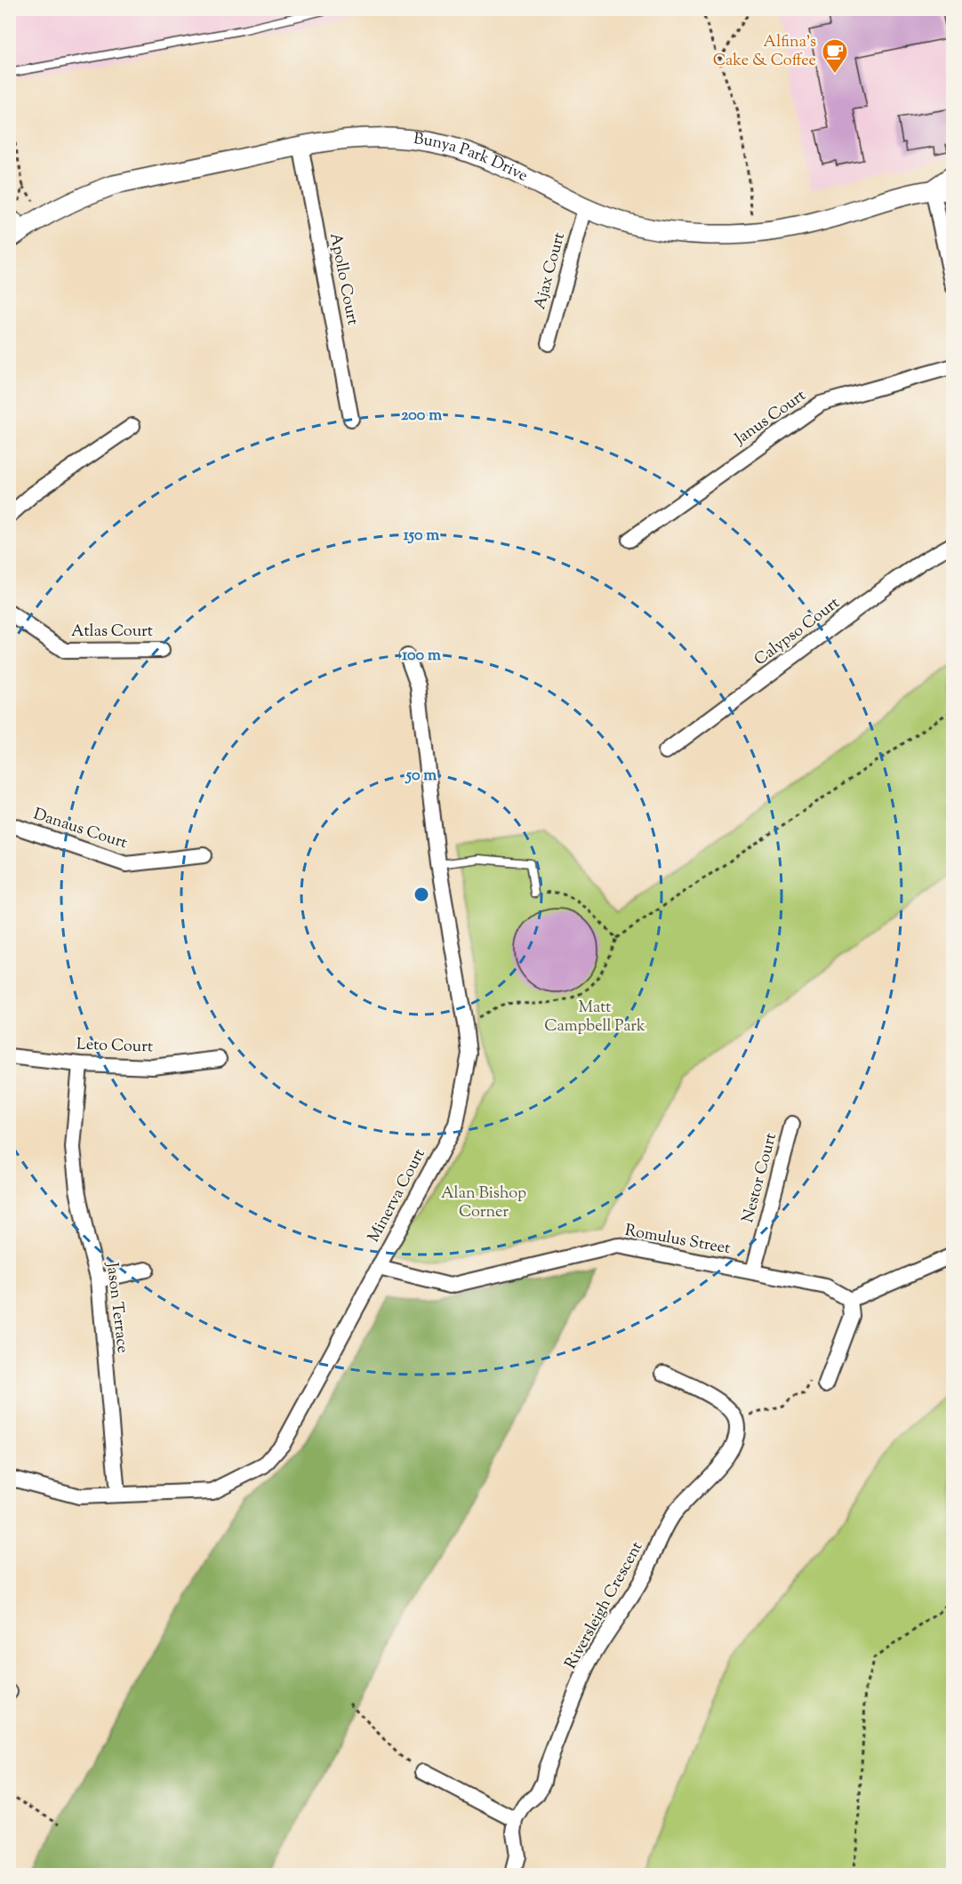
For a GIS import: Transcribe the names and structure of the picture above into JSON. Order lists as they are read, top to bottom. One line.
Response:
{"streets":{"street":["Bunya Park Drive","Ajax Court","Apollo Court","Janus Court","Atlas Court","Calypso Court","Danaus Court","Leto Court","Nestor Court","Minerva Court","Romulus Street","Jason Terrace","Riversleigh Crescent"]},"crossings":[["Bunya Park Drive","Ajax Court"],["Bunya Park Drive","Apollo Court"],["Leto Court","Jason Terrace"],["Nestor Court","Romulus Street"],["Minerva Court","Romulus Street"],["Minerva Court","Jason Terrace"]],"parks":["Matt Campbell Park","Alan Bishop Corner"],"places":{"cafe":["Alfina's Cake & Coffee"]},"rings":["200 m","150 m","100 m","50 m"]}
